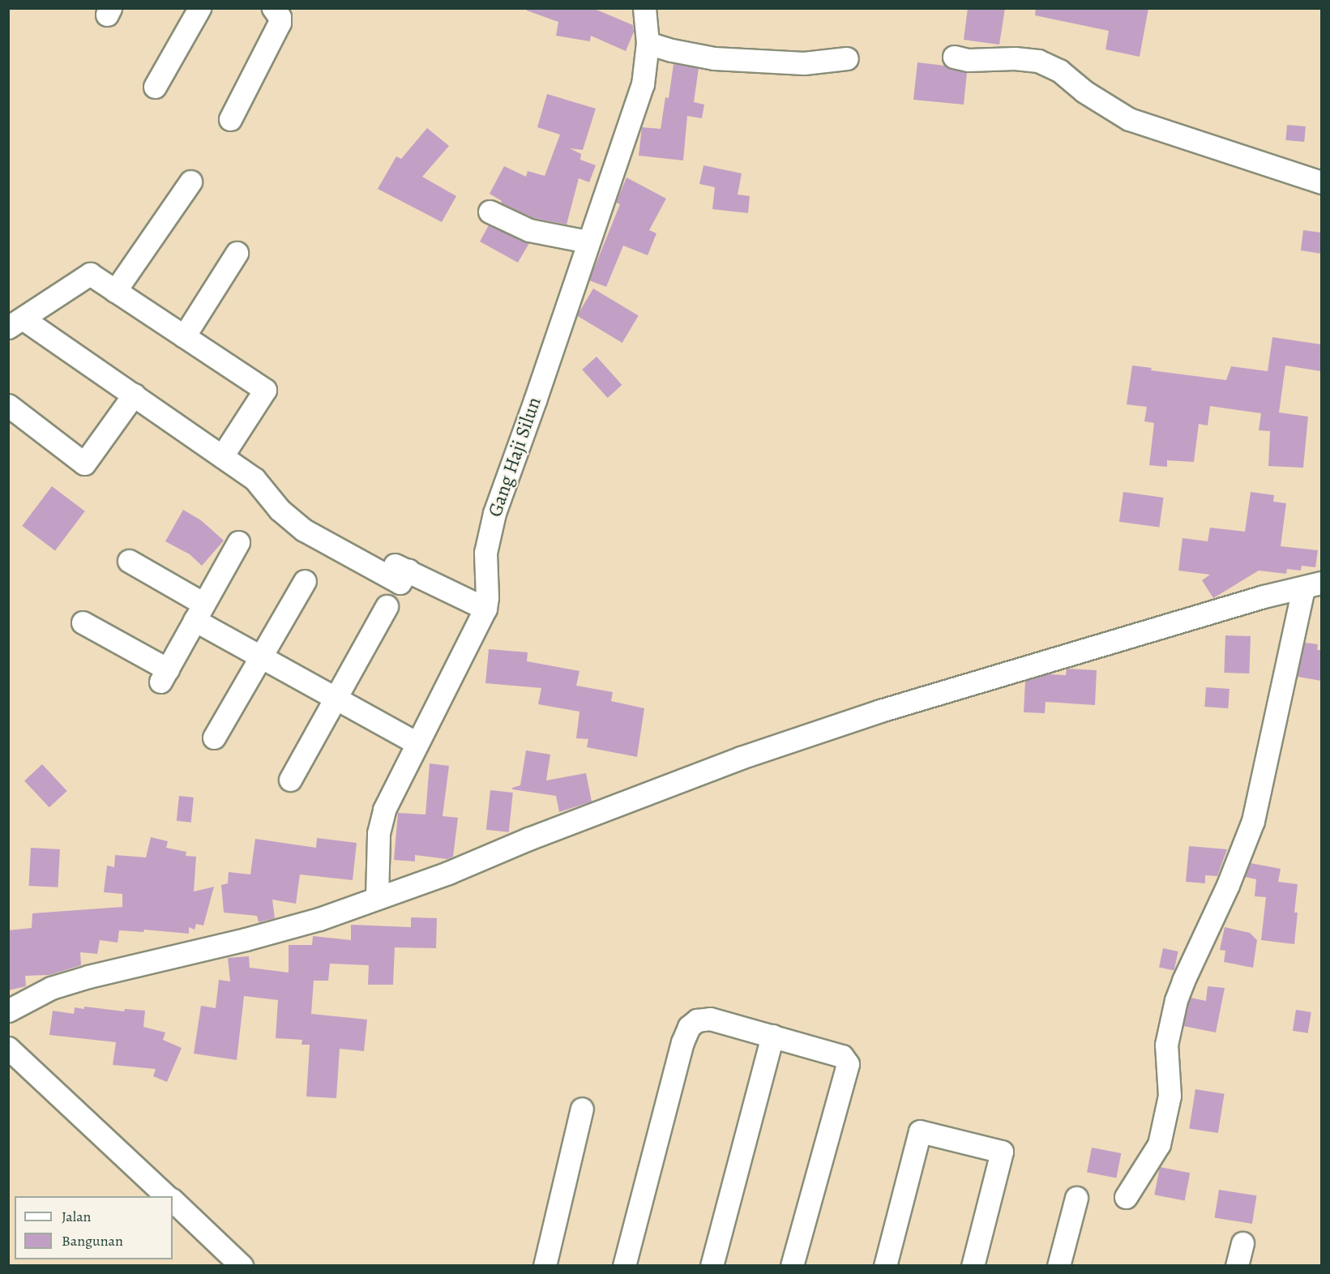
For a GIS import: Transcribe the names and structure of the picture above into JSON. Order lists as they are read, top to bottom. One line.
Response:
{"streets":{"street":["Gang Haji Silun"]},"legend":["Jalan","Bangunan"]}
